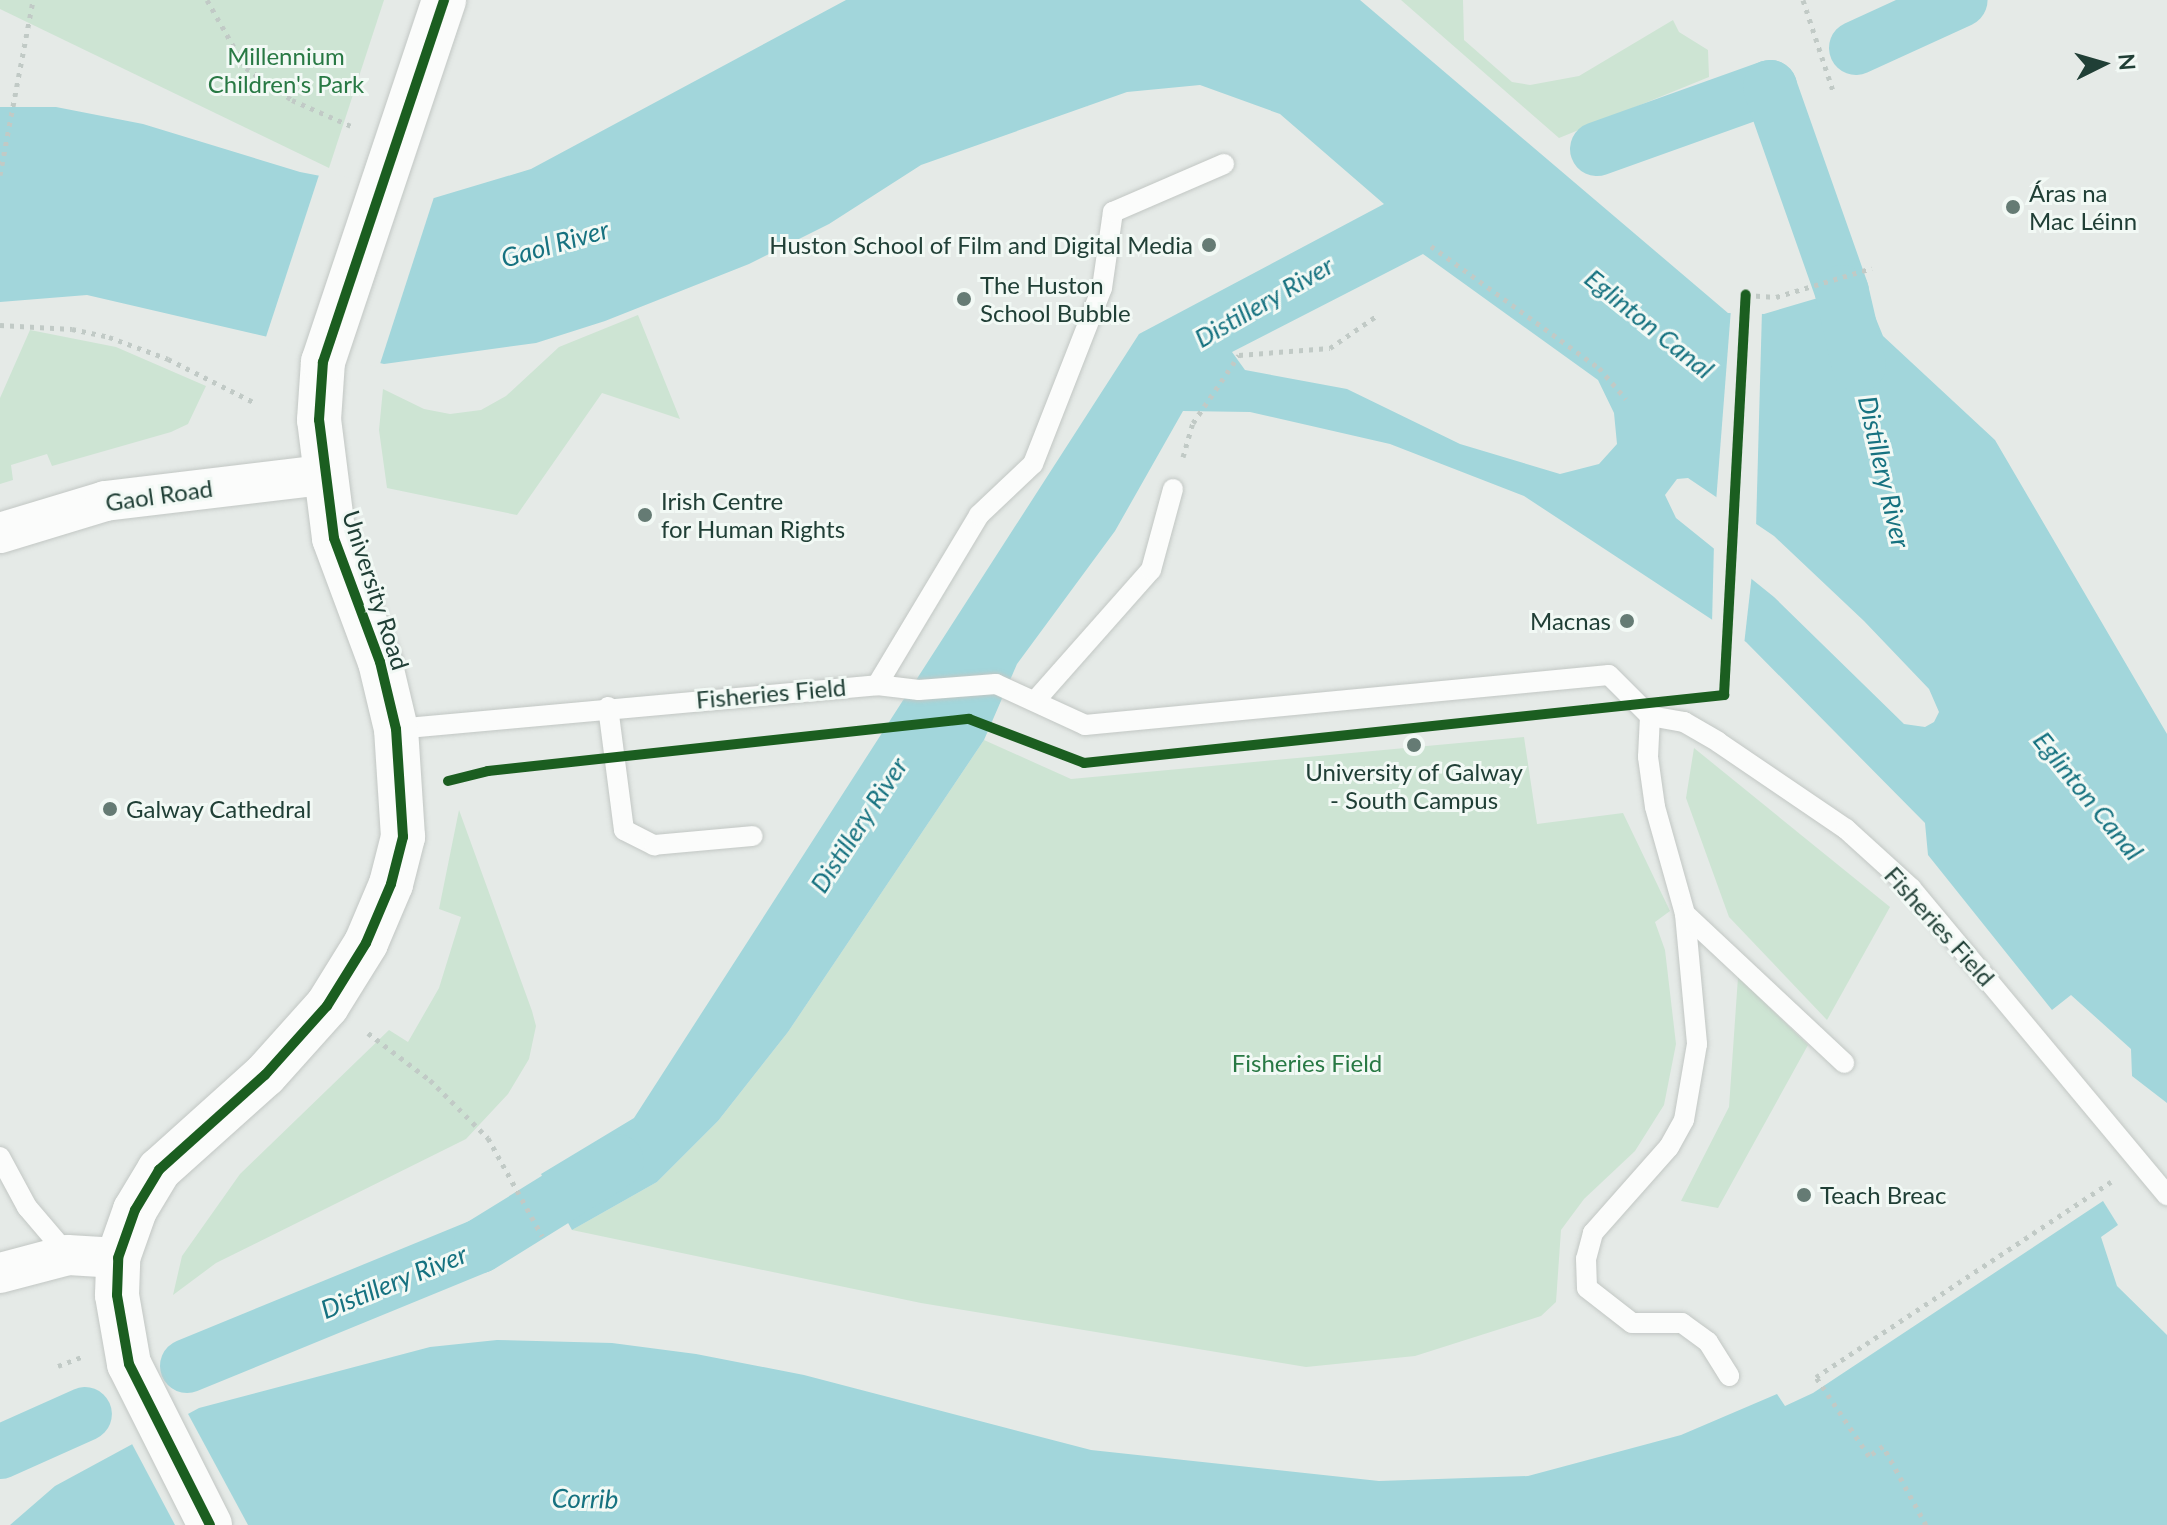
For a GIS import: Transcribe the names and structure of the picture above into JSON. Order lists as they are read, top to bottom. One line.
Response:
{"streets":{"main road":["University Road"],"street":["Gaol Road"],"lane":["Fisheries Field"]},"crossings":[["Gaol Road","University Road"],["University Road","Fisheries Field"]],"water":["Gaol River","Distillery River","Eglinton Canal","Corrib"],"parks":["Millennium Children's Park","Fisheries Field"],"places":["Áras na Mac Léinn","Huston School of Film and Digital Media","The Huston School Bubble","Irish Centre for Human Rights","Macnas","University of Galway - South Campus","Galway Cathedral","Teach Breac"],"north":"right"}
